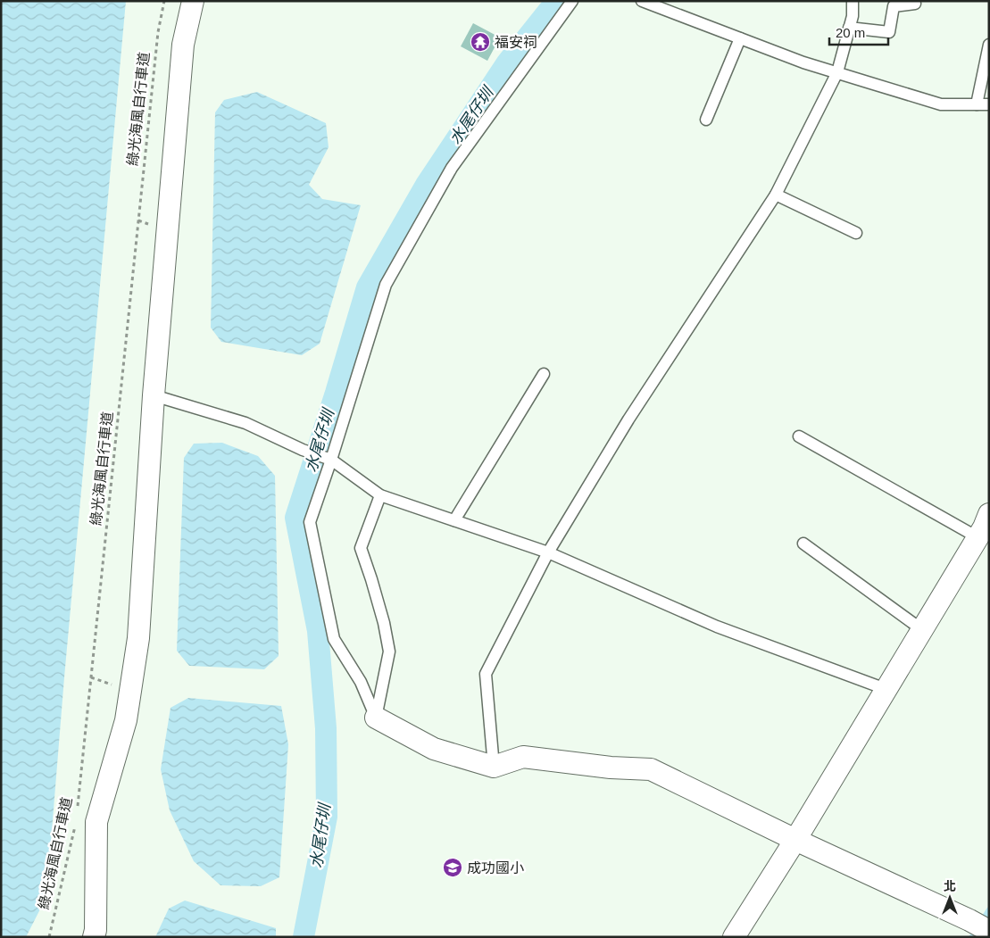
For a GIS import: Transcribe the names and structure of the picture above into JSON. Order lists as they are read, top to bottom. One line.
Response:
{"streets":{"path":["綠光海風自行車道"]},"water":["水尾仔圳"],"places":{"temple":["福安祠"],"school or university":["成功國小"]},"scale_bar":"20 m","north":"top"}
